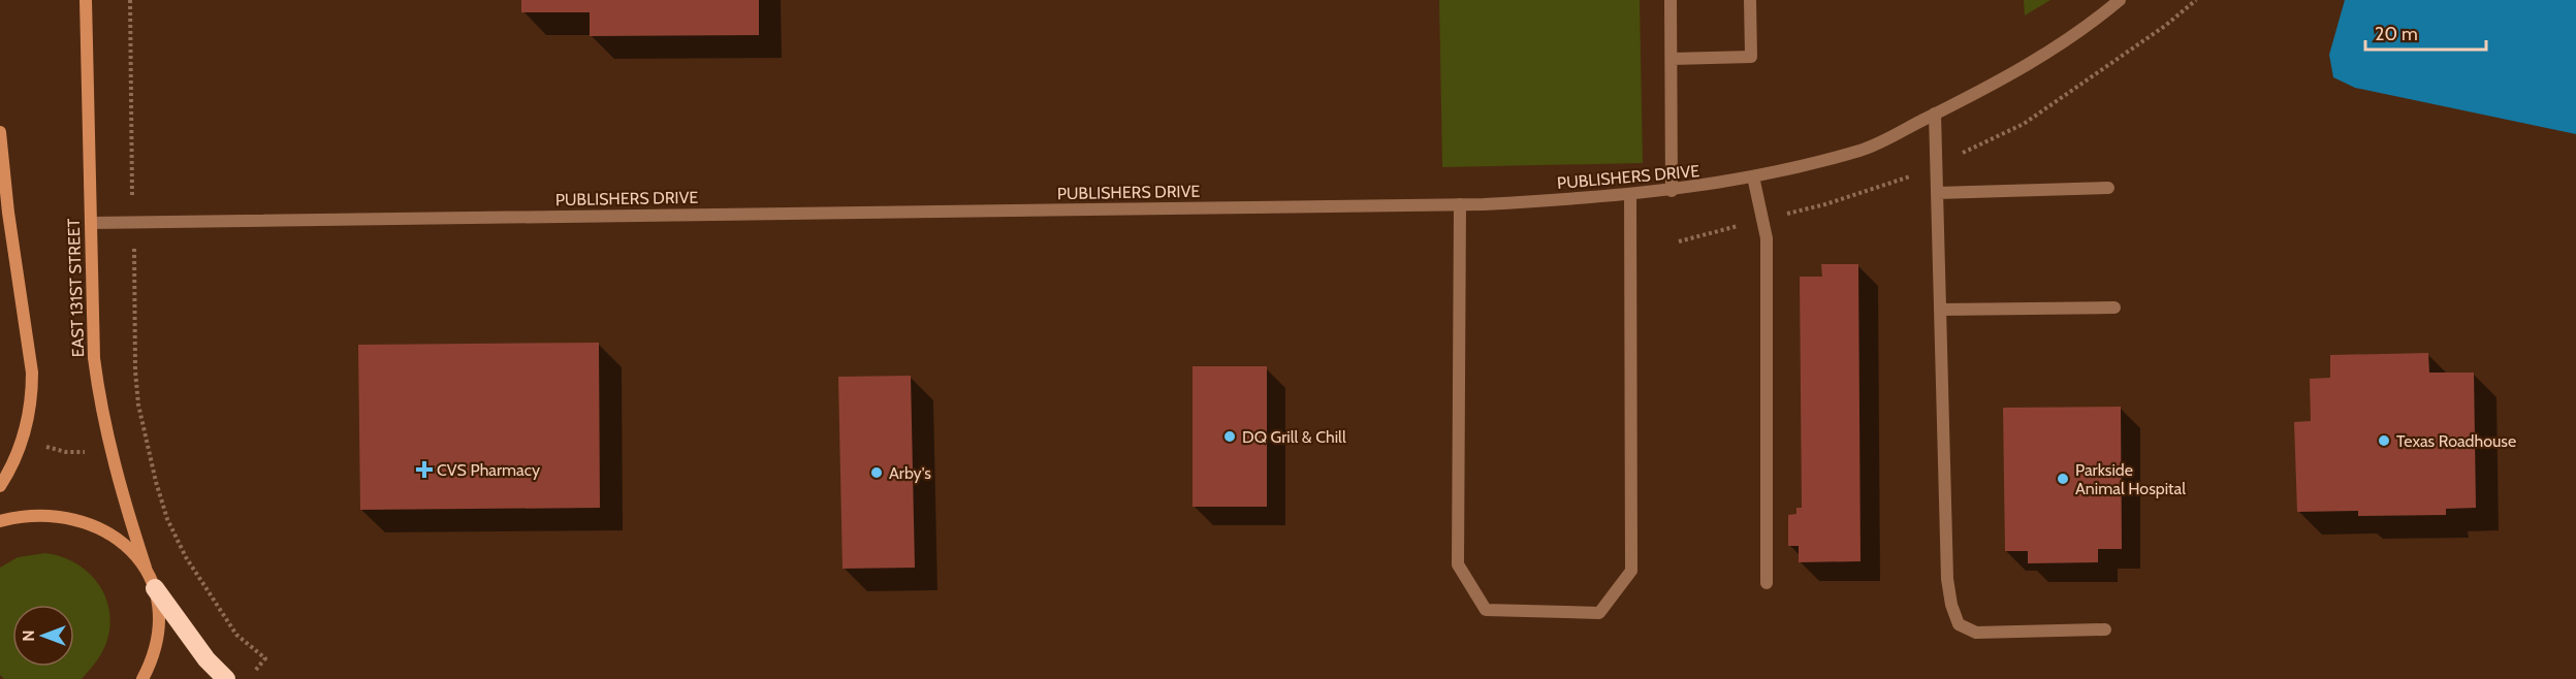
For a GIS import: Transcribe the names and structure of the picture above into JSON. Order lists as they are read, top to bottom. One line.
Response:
{"streets":{"street":["PUBLISHERS DRIVE","EAST 131ST STREET"]},"crossings":[["PUBLISHERS DRIVE","EAST 131ST STREET"]],"places":{"other":["DQ Grill & Chill","Texas Roadhouse","Arby's","Parkside Animal Hospital"],"health":["CVS Pharmacy"]},"scale_bar":"20 m","north":"left"}
